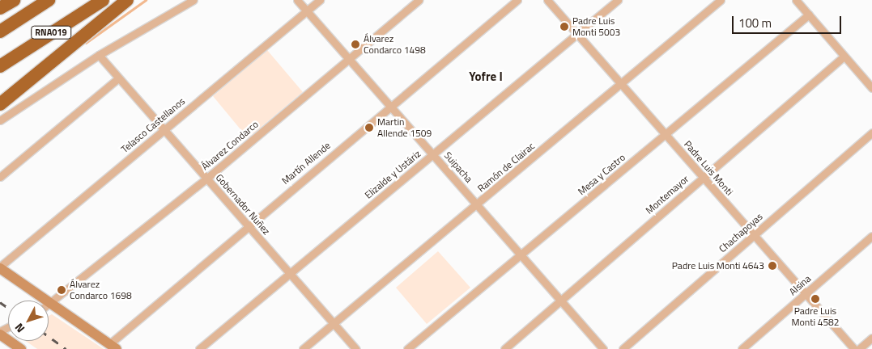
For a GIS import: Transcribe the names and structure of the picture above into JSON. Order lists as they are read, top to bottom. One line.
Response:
{"streets":{"highway":["RNA019"],"street":["Telasco Castellanos","Álvarez Condarco","Martín Allende","Suipacha","Ramón de Clairac","Padre Luis Monti","Elizalde y Ustáriz","Mesa y Castro","Montemayor","Gobernador Nuñez","Chachapoyas","Alsina"]},"crossings":[["Telasco Castellanos","Suipacha"],["Telasco Castellanos","Gobernador Nuñez"],["Álvarez Condarco","Suipacha"],["Álvarez Condarco","Gobernador Nuñez"],["Martín Allende","Suipacha"],["Martín Allende","Gobernador Nuñez"],["Suipacha","Ramón de Clairac"],["Suipacha","Elizalde y Ustáriz"],["Suipacha","Mesa y Castro"],["Suipacha","Montemayor"],["Ramón de Clairac","Padre Luis Monti"],["Ramón de Clairac","Gobernador Nuñez"],["Padre Luis Monti","Elizalde y Ustáriz"],["Padre Luis Monti","Mesa y Castro"],["Padre Luis Monti","Montemayor"],["Padre Luis Monti","Chachapoyas"],["Padre Luis Monti","Alsina"],["Elizalde y Ustáriz","Gobernador Nuñez"]],"districts":["Yofre I"],"places":["Padre Luis Monti 5003","Álvarez Condarco 1498","Martin Allende 1509","Padre Luis Monti 4643","Álvarez Condarco 1698","Padre Luis Monti 4582"],"scale_bar":"100 m","north":"bottom left"}
